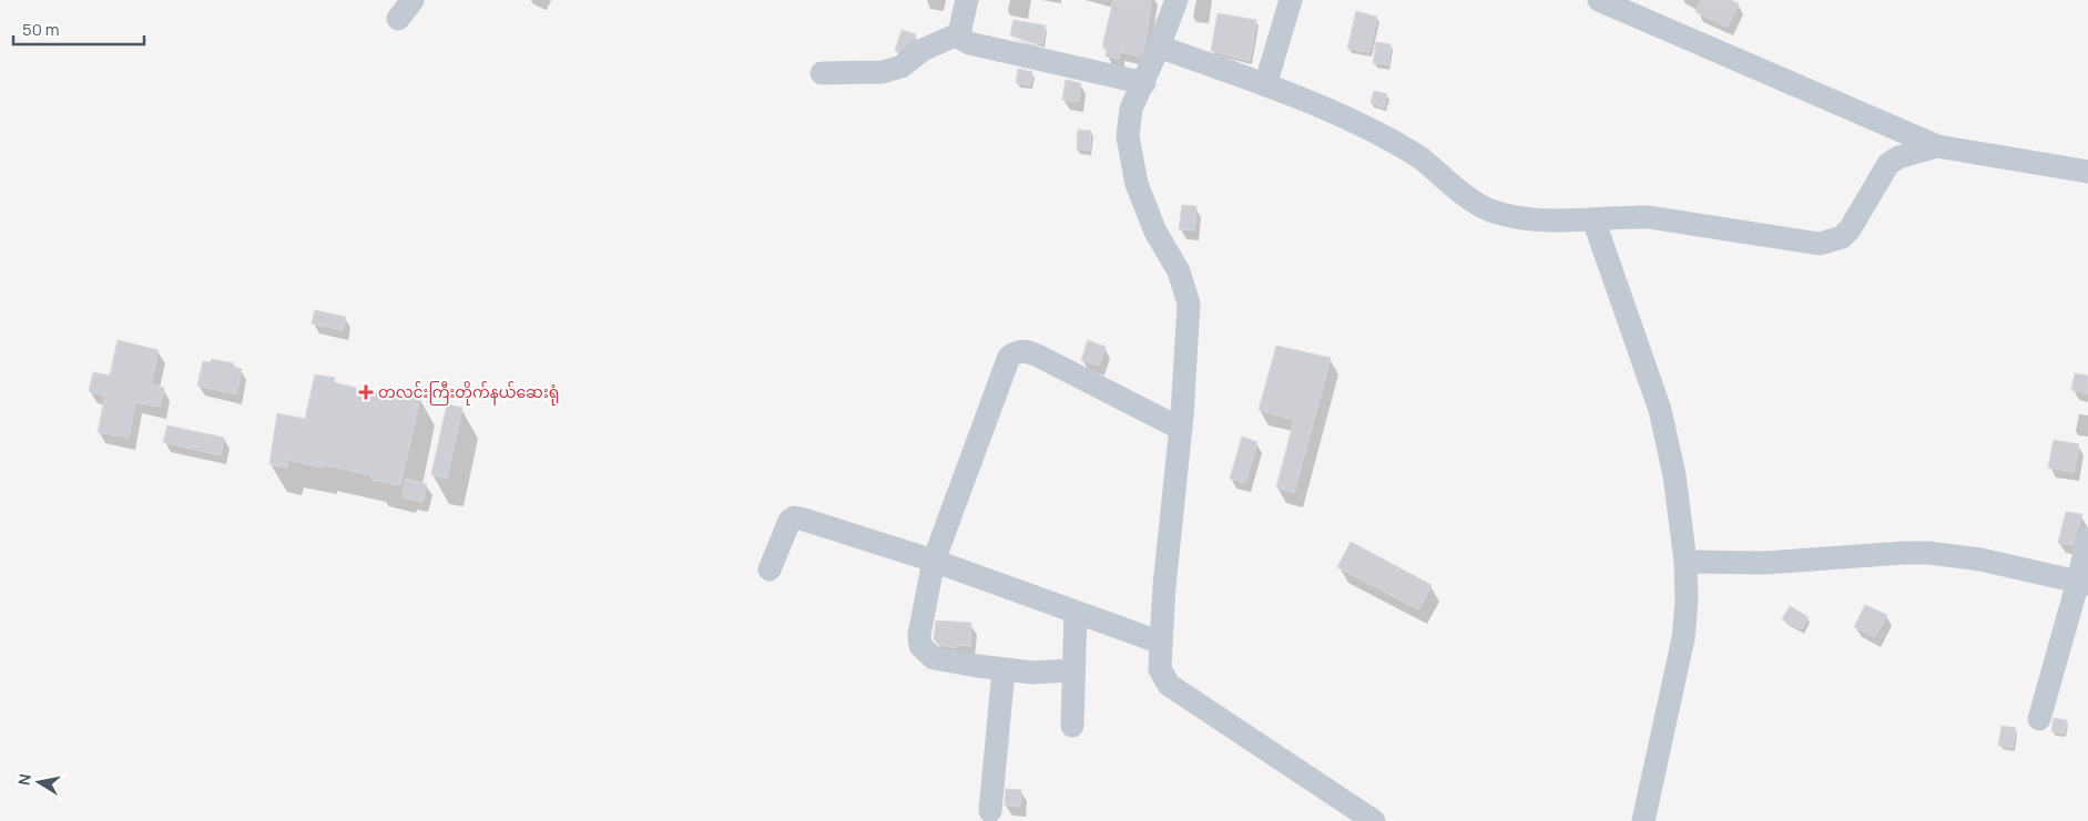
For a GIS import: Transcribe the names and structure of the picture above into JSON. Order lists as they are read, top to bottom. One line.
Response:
{"places":{"health":["တလင်းကြီးတိုက်နယ်ဆေးရုံ"]},"scale_bar":"50 m","north":"left"}
